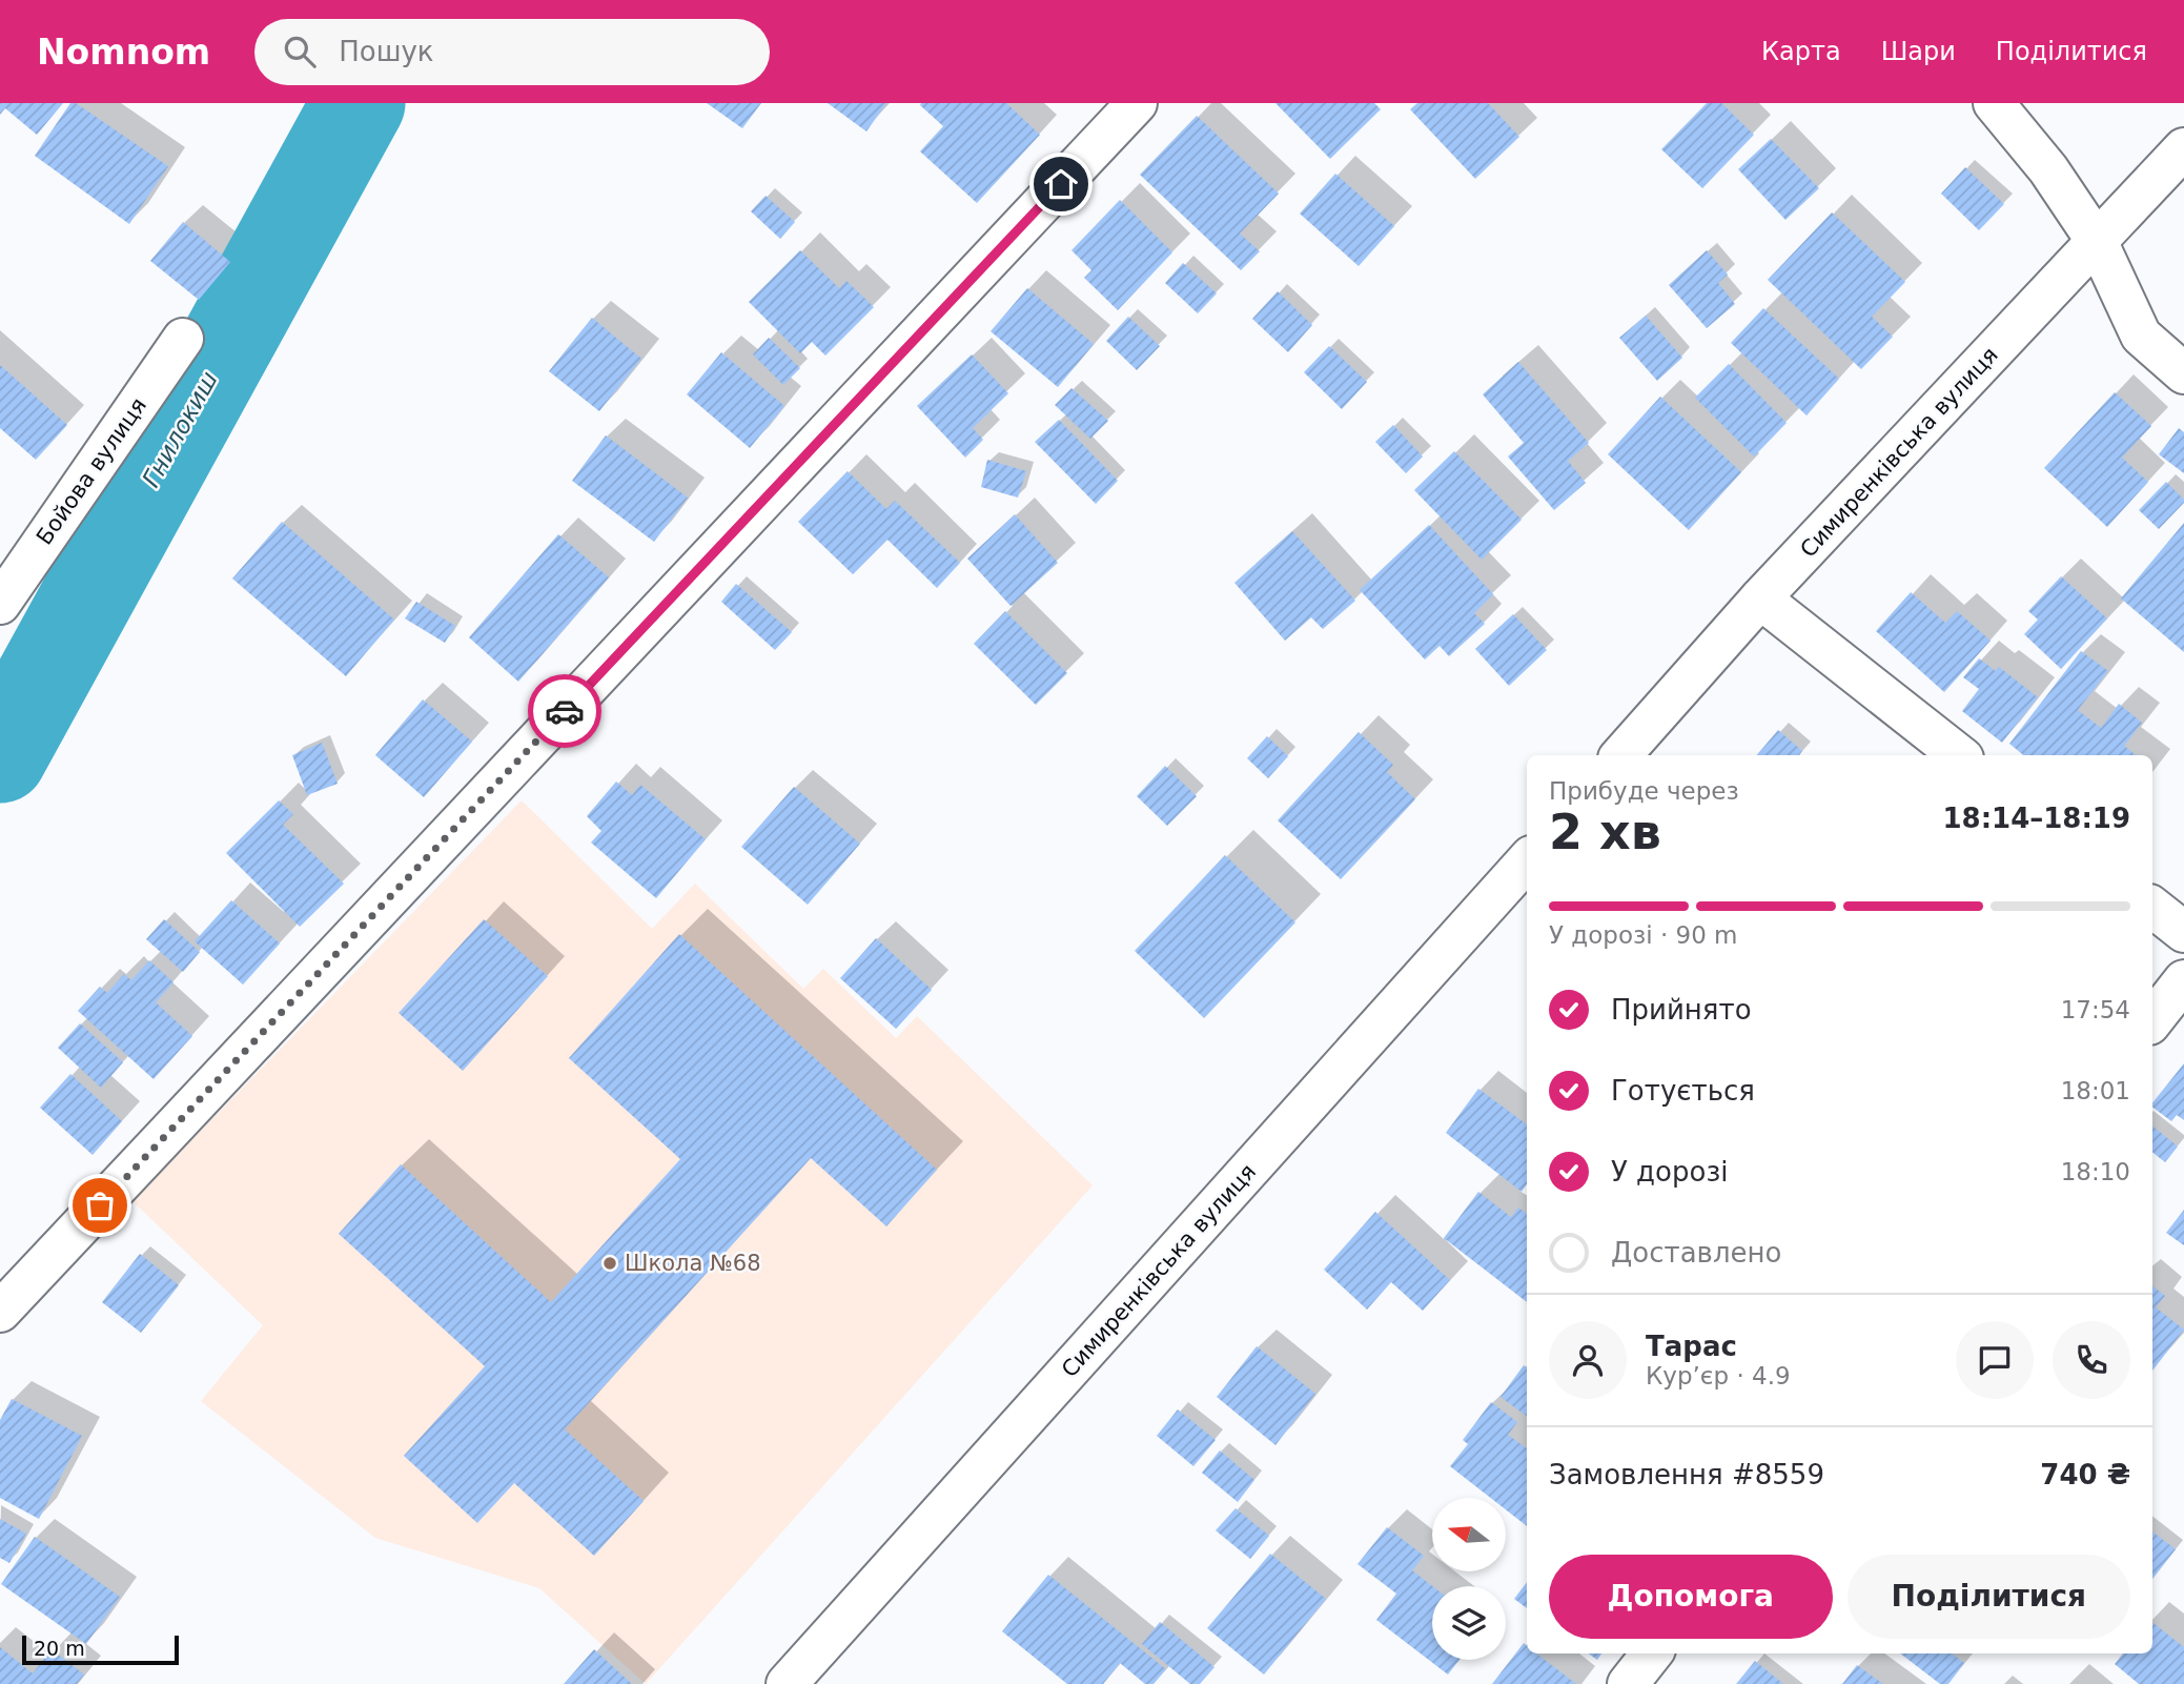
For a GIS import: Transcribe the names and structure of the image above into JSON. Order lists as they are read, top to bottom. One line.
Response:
{"streets":{"street":["Симиренківська вулиця","Бойова вулиця"]},"water":["Гнилокиш"],"places":["Школа №68"],"scale_bar":"20 m","north":"left","page":{"header":"Nomnom","search":"Пошук","nav":["Карта","Шари","Поділитися"],"heading":["2 хв","Прибуде через","18:14–18:19"],"panel":["Тарас","Кур’єр · 4.9","Замовлення #8559","740 ₴"],"bar":"У дорозі · 90 m","list":[["Прийнято","17:54"],["Готується","18:01"],["У дорозі","18:10"],"Доставлено"],"buttons":["Допомога","Поділитися"],"scale":"20 m"}}
